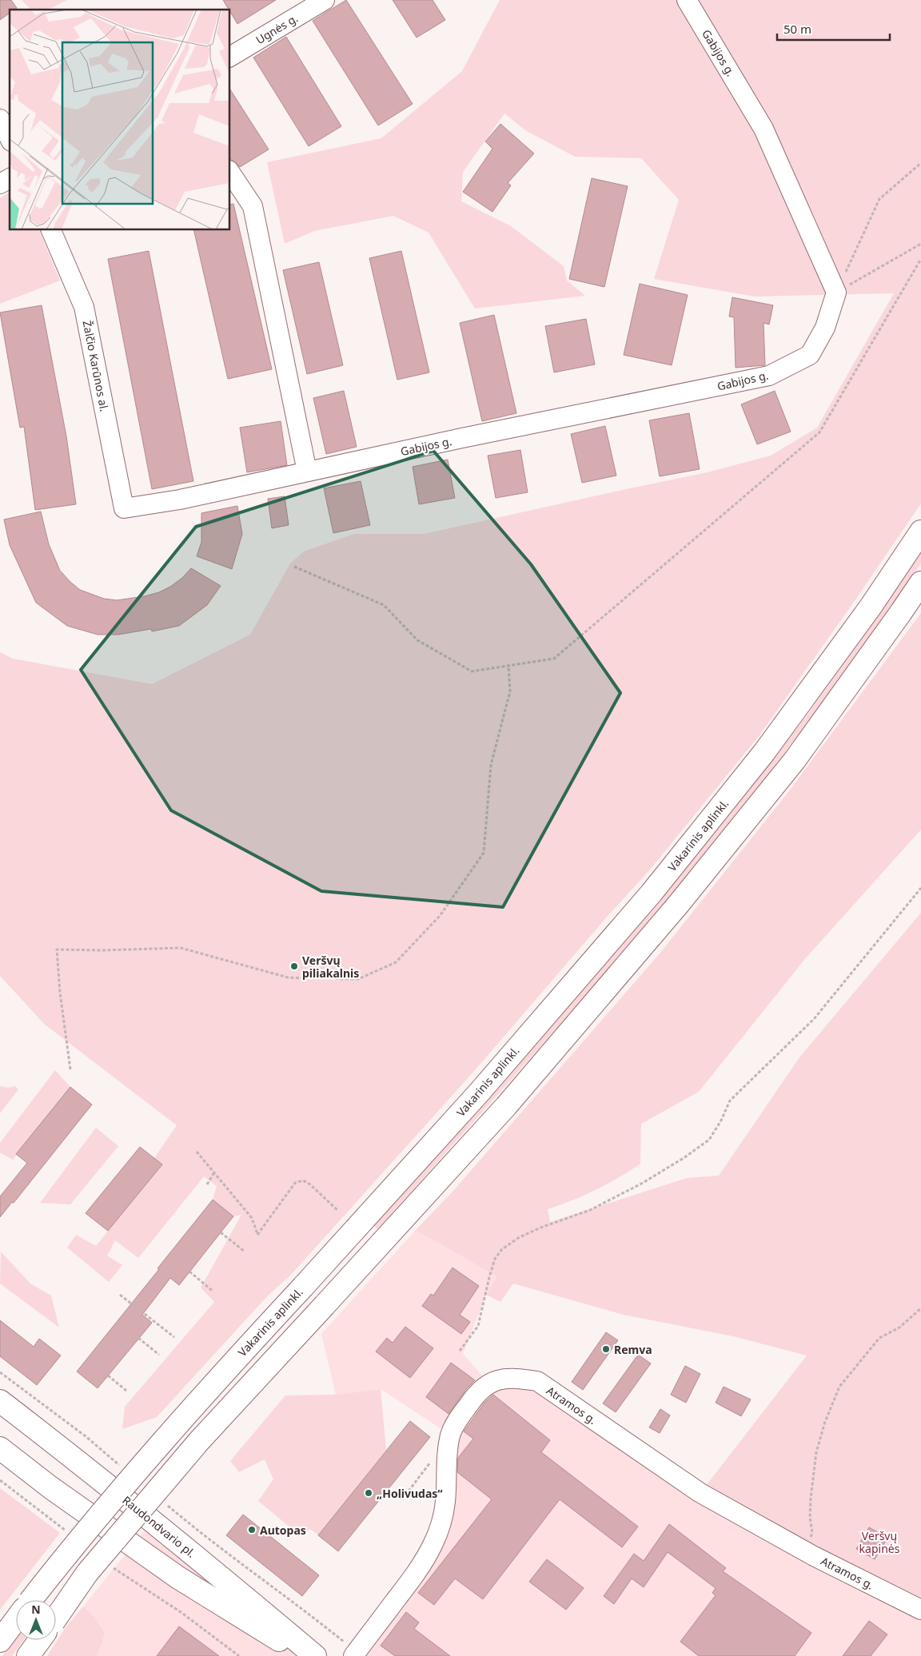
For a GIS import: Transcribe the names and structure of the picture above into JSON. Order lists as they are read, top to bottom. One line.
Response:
{"streets":{"main road":["Vakarinis aplinkl.","Raudondvario pl."],"street":["Ugnės g.","Gabijos g.","Žalčio Karūnos al.","Atramos g."]},"crossings":[["Gabijos g.","Žalčio Karūnos al."]],"parks":["Veršvų kapinės"],"places":["Veršvų piliakalnis","Remva","„Holivudas“","Autopas"],"scale_bar":"50 m","north":"top"}
